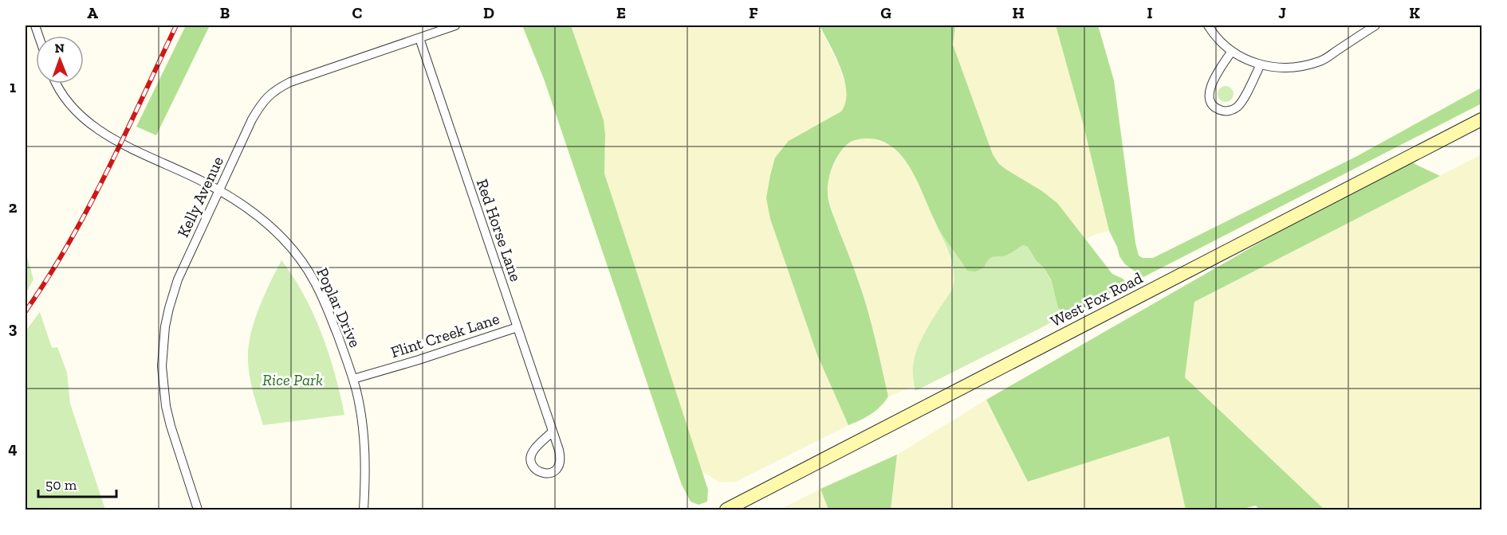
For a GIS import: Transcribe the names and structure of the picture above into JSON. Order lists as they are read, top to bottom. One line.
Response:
{"streets":{"street":["Kelly Avenue","Red Horse Lane","West Fox Road","Poplar Drive","Flint Creek Lane"]},"crossings":[["Kelly Avenue","Red Horse Lane"],["Kelly Avenue","Poplar Drive"],["Red Horse Lane","Flint Creek Lane"],["Poplar Drive","Flint Creek Lane"]],"parks":["Rice Park"],"scale_bar":"50 m","north":"top","grid":{"columns":["A","B","C","D","E","F","G","H","I","J","K"],"rows":["1","2","3","4"]}}
